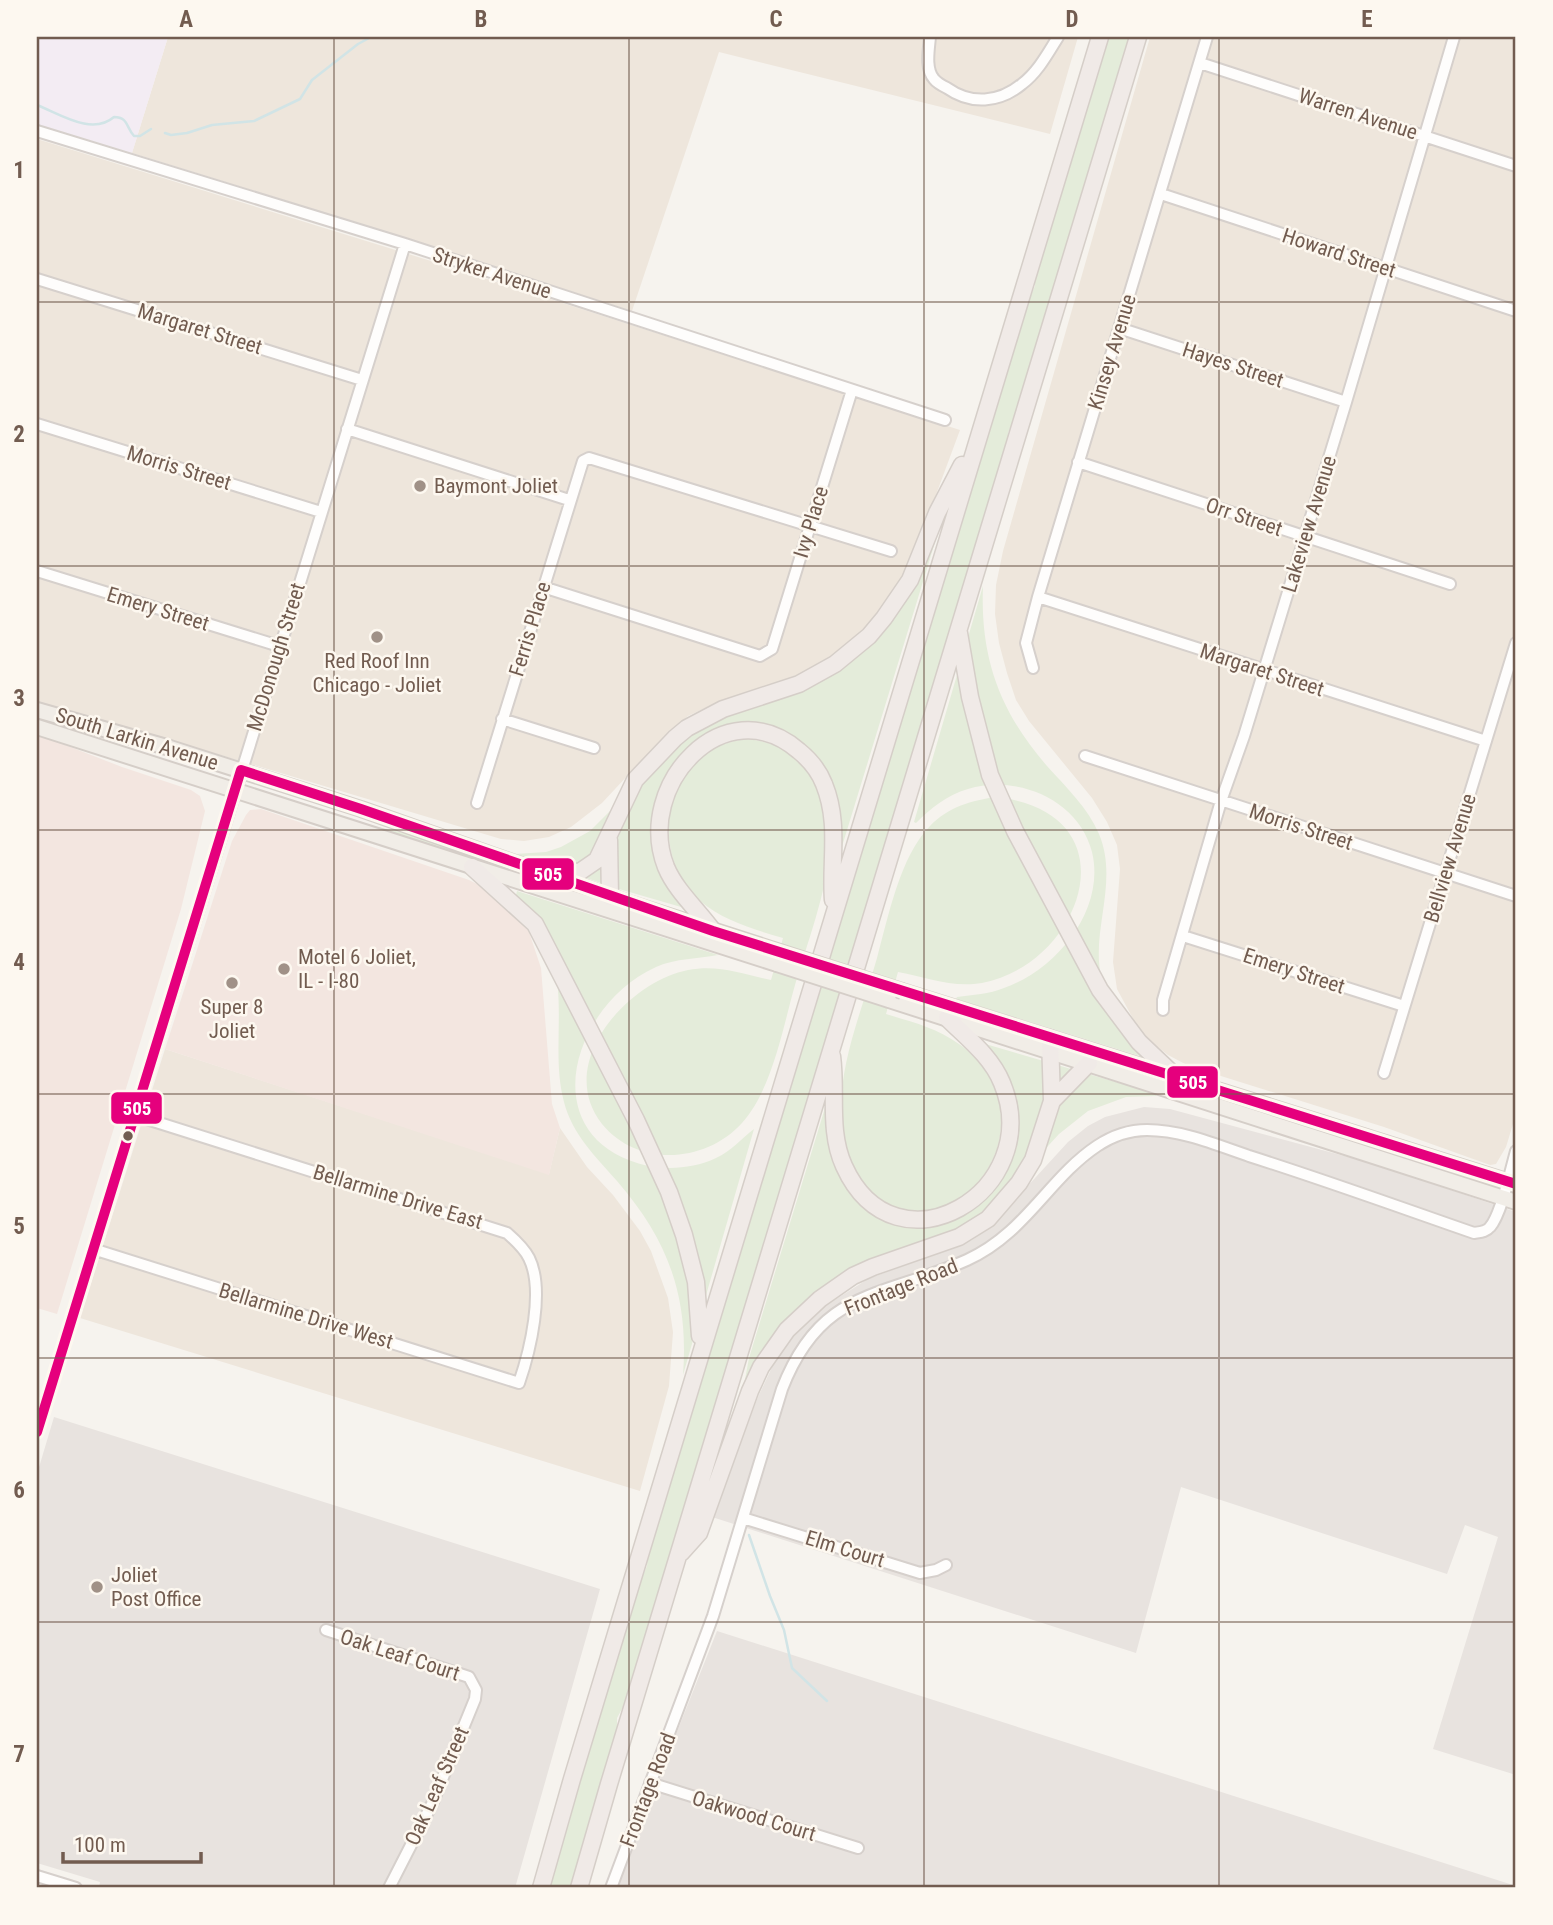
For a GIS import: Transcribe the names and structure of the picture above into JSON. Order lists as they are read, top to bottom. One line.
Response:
{"streets":{"main road":["South Larkin Avenue"],"street":["Warren Avenue","Howard Street","Stryker Avenue","Margaret Street","Kinsey Avenue","Hayes Street","Morris Street","Orr Street","Ivy Place","Lakeview Avenue","Emery Street","Ferris Place","McDonough Street","Bellview Avenue","Bellarmine Drive East","Frontage Road","Bellarmine Drive West","Elm Court","Oak Leaf Court","Oak Leaf Street","Oakwood Court"]},"crossings":[["Warren Avenue","Kinsey Avenue"],["Warren Avenue","Lakeview Avenue"],["Howard Street","Kinsey Avenue"],["Howard Street","Lakeview Avenue"],["Stryker Avenue","Ivy Place"],["Stryker Avenue","McDonough Street"],["Margaret Street","Kinsey Avenue"],["Margaret Street","Lakeview Avenue"],["Margaret Street","McDonough Street"],["Margaret Street","Bellview Avenue"],["Kinsey Avenue","Hayes Street"],["Kinsey Avenue","Orr Street"],["Hayes Street","Lakeview Avenue"],["Morris Street","Lakeview Avenue"],["Morris Street","McDonough Street"],["Morris Street","Bellview Avenue"],["Orr Street","Lakeview Avenue"],["Ivy Place","Ferris Place"],["Lakeview Avenue","Emery Street"],["Emery Street","McDonough Street"],["Emery Street","Bellview Avenue"],["McDonough Street","South Larkin Avenue"],["McDonough Street","Bellarmine Drive East"],["McDonough Street","Bellarmine Drive West"],["South Larkin Avenue","Frontage Road"],["Bellarmine Drive East","Bellarmine Drive West"],["Frontage Road","Elm Court"],["Frontage Road","Oakwood Court"],["Oak Leaf Court","Oak Leaf Street"]],"places":["Baymont Joliet","Red Roof Inn Chicago - Joliet","Motel 6 Joliet, IL - I-80","Super 8 Joliet","Joliet Post Office"],"lines":["transit line 505"],"scale_bar":"100 m","grid":{"columns":["A","B","C","D","E"],"rows":["1","2","3","4","5","6","7"]}}
